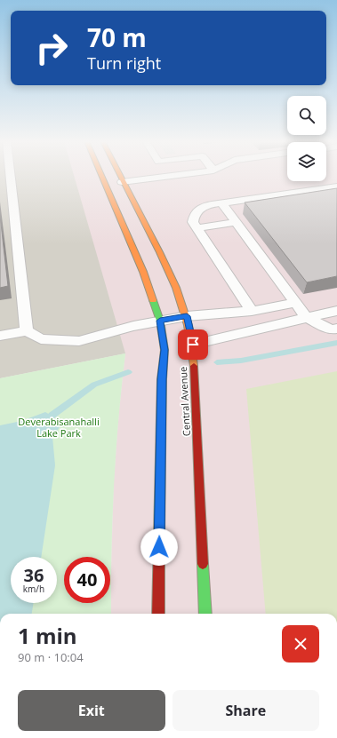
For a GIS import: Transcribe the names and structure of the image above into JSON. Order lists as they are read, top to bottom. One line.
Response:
{"streets":{"street":["Central Avenue"]},"parks":["Deverabisanahalli Lake Park"],"page":{"turn":["70 m","Turn right"],"speed":"36 km/h","limit":"40","heading":["1 min","90 m · 10:04"],"buttons":["Exit","Share"]}}
